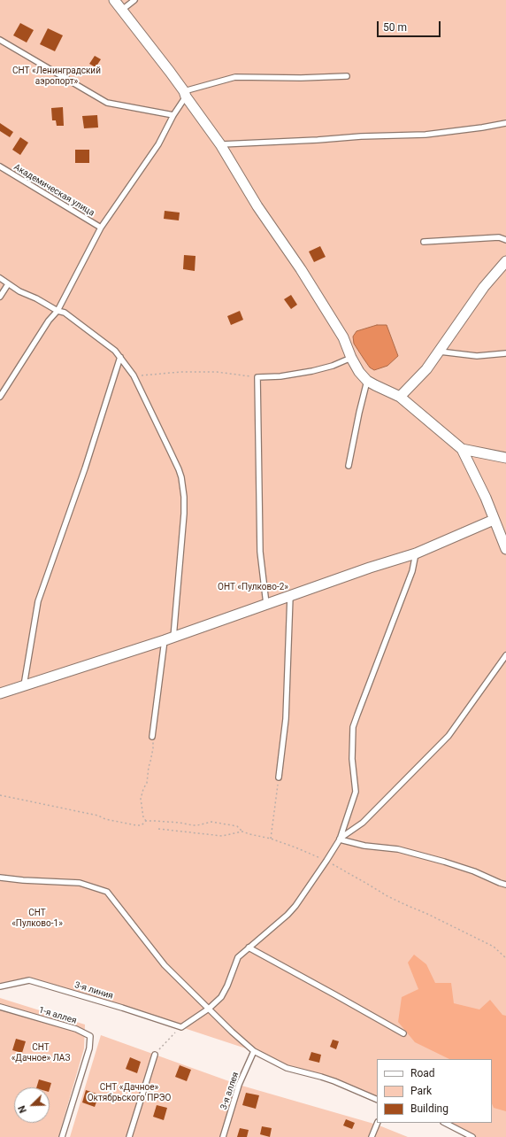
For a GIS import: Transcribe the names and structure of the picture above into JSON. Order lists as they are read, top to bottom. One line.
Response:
{"streets":{"lane":["Академическая улица","3-я линия","1-я аллея","3-я аллея"]},"parks":["СНТ «Ленинградский аэропорт»","ОНТ «Пулково-2»","СНТ «Пулково-1»","СНТ «Дачное» ЛАЗ","СНТ «Дачное» Октябрьского ПРЭО"],"legend":["Road","Park","Building"],"scale_bar":"50 m","north":"bottom left"}
